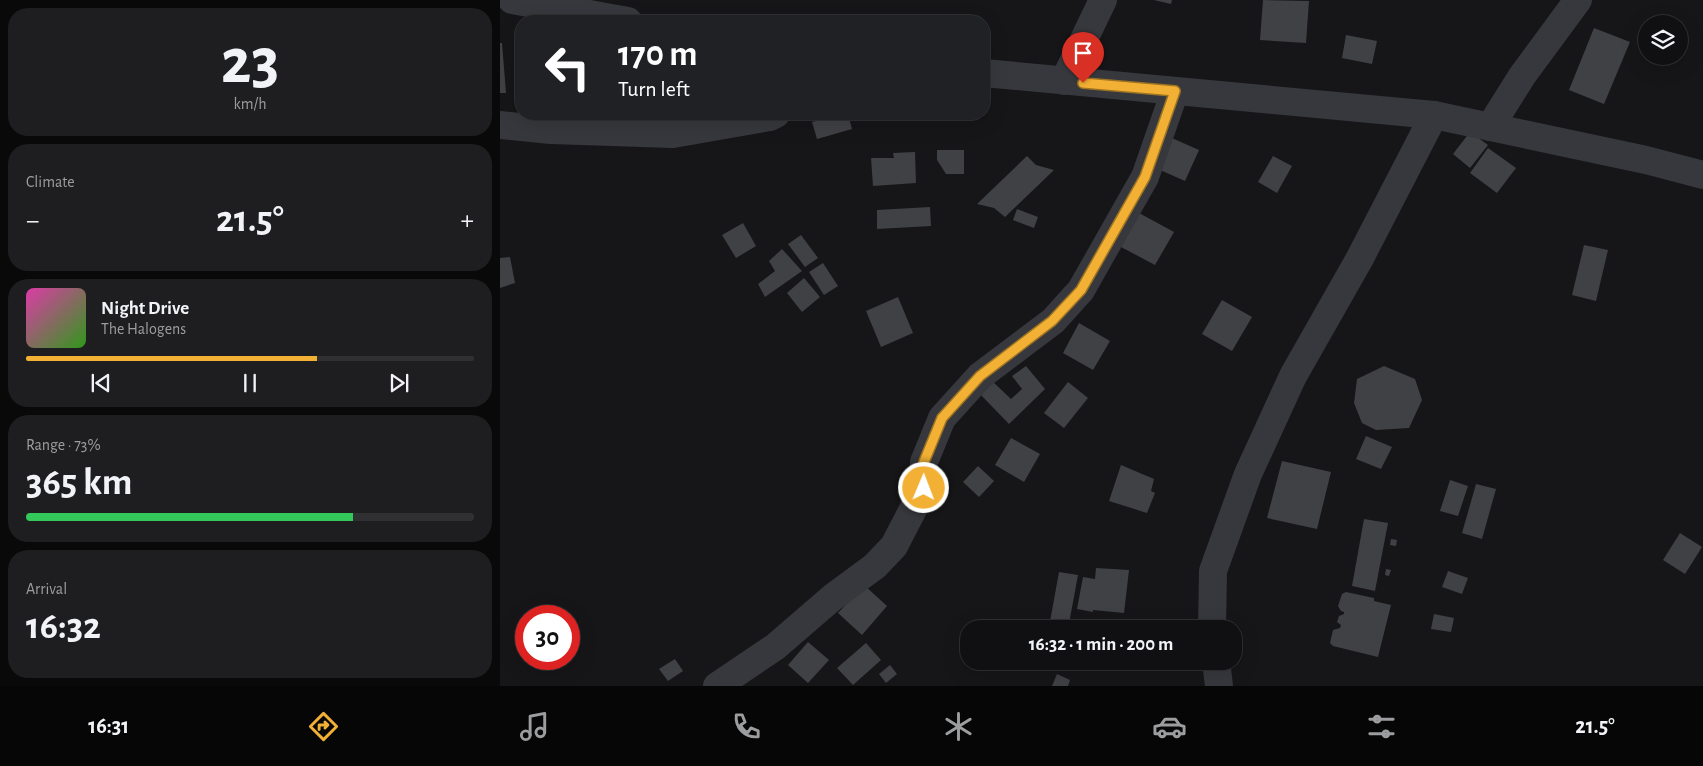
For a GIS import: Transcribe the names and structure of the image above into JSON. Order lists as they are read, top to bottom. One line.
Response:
{"page":{"tile":[["23","km/h"],"Climate",["Range · 73%","365 km"],["Arrival","16:32"]],"turn":["170 m","Turn left"],"heat":["−","21.5°","+"],"song":["Night Drive","The Halogens"],"limit":"30","trip":"16:32 · 1 min · 200 m","tabs":["16:31","21.5°"]}}
